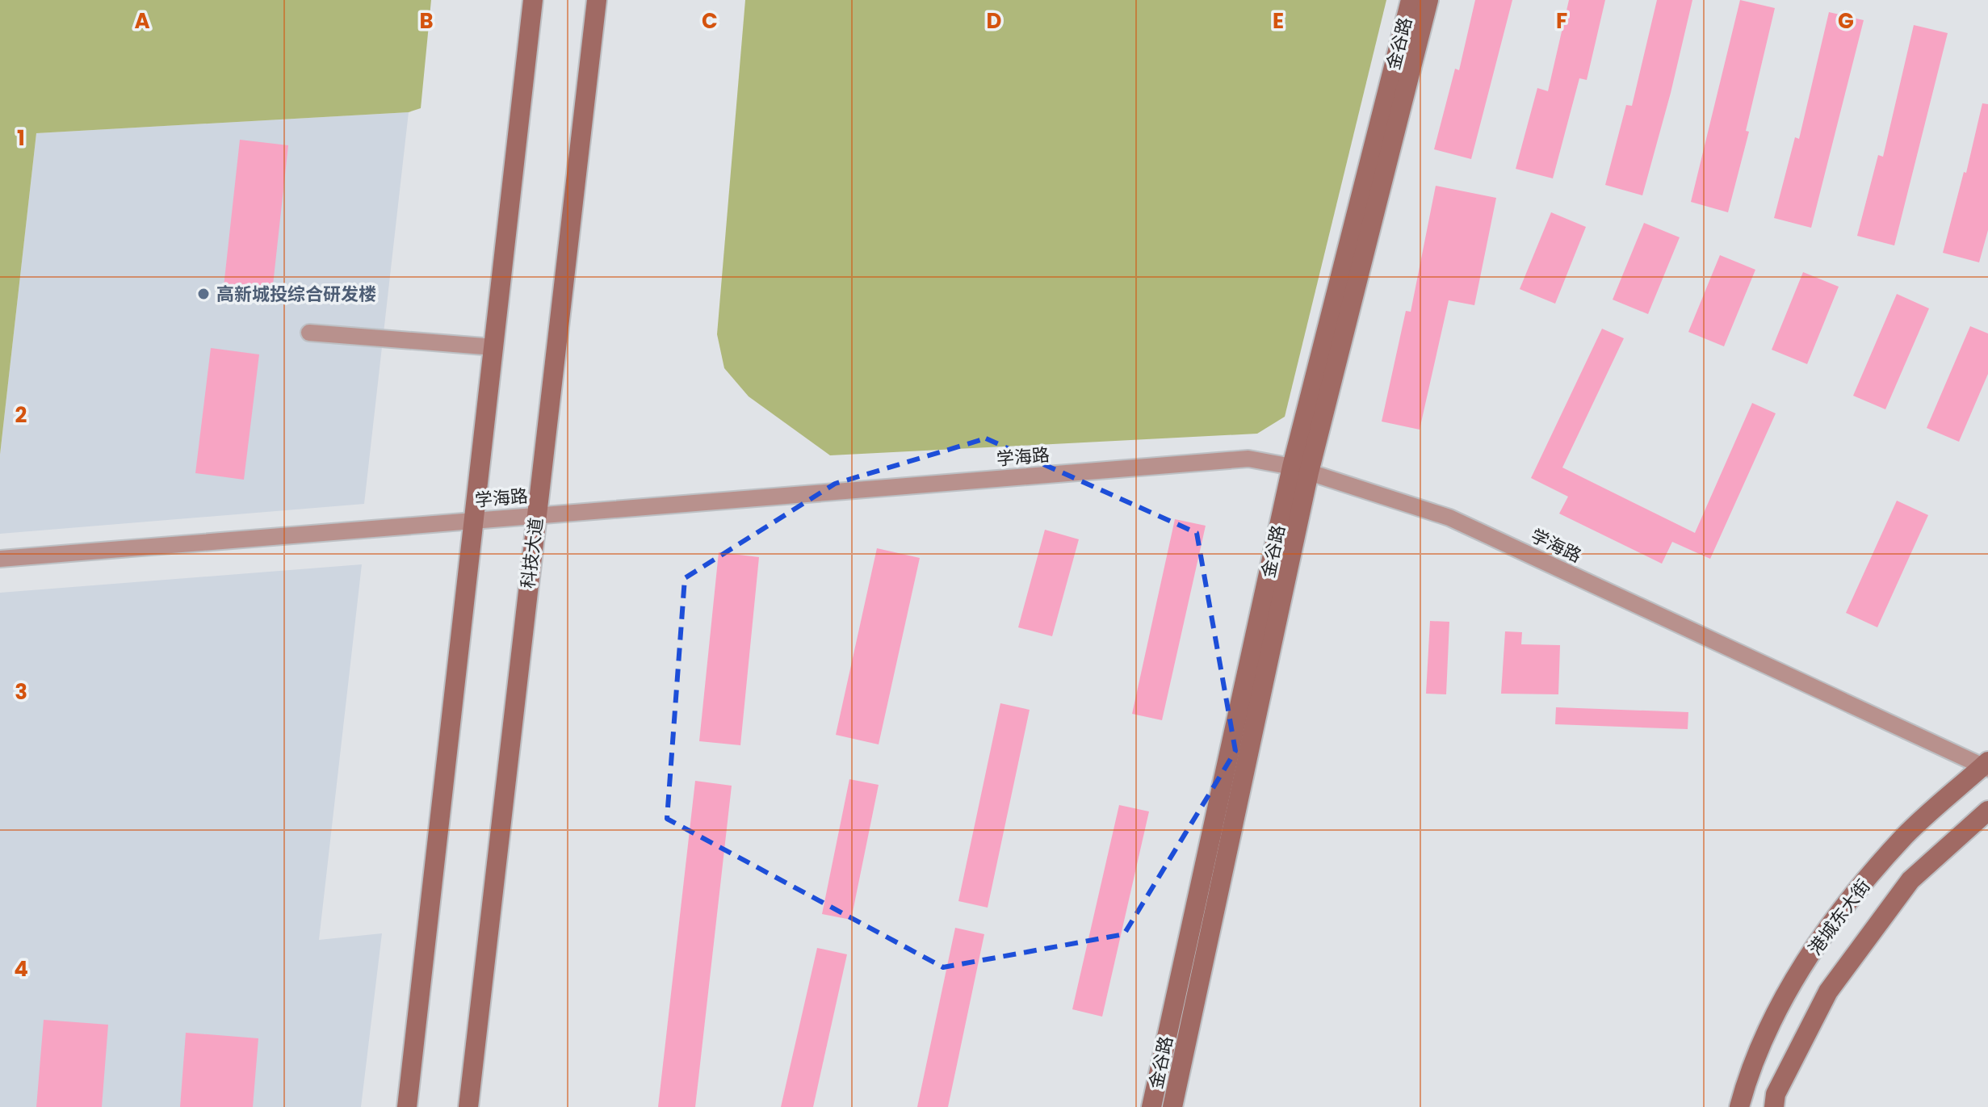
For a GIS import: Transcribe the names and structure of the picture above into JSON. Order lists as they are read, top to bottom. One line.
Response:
{"streets":{"main road":["金谷路","科技大道","港城东大街"],"street":["学海路"]},"crossings":[["金谷路","学海路"],["学海路","科技大道"],["学海路","港城东大街"]],"places":["高新城投综合研发楼"],"grid":{"columns":["A","B","C","D","E","F","G"],"rows":["1","2","3","4"]}}
